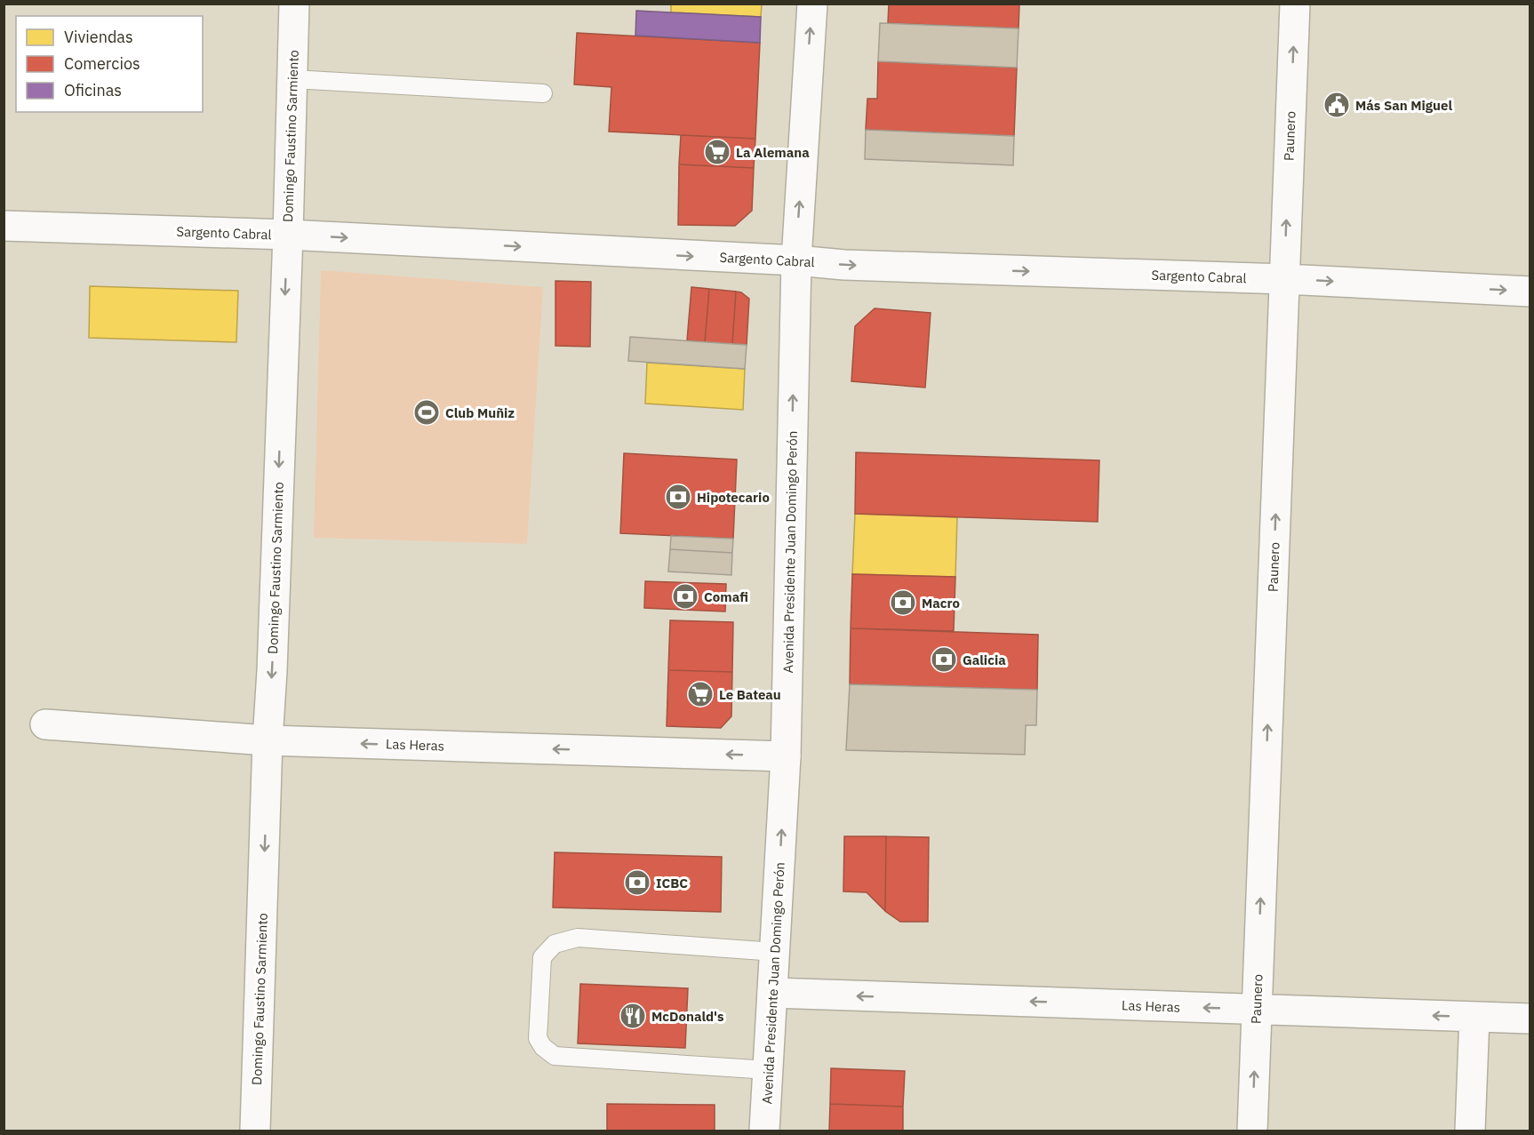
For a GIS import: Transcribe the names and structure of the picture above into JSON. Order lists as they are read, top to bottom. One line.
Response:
{"streets":{"street":["Domingo Faustino Sarmiento","Paunero","Sargento Cabral","Avenida Presidente Juan Domingo Perón","Las Heras"]},"crossings":[["Domingo Faustino Sarmiento","Sargento Cabral"],["Domingo Faustino Sarmiento","Las Heras"],["Paunero","Sargento Cabral"],["Paunero","Las Heras"],["Sargento Cabral","Avenida Presidente Juan Domingo Perón"],["Avenida Presidente Juan Domingo Perón","Las Heras"]],"one_way":["Domingo Faustino Sarmiento","Paunero","Sargento Cabral","Avenida Presidente Juan Domingo Perón","Las Heras"],"places":{"public building":["Más San Miguel"],"supermarket":["La Alemana","Le Bateau"],"sports":["Club Muñiz"],"bank":["Hipotecario","Comafi","Macro","Galicia","ICBC"],"restaurant":["McDonald's"]},"legend":["Viviendas","Comercios","Oficinas"]}
